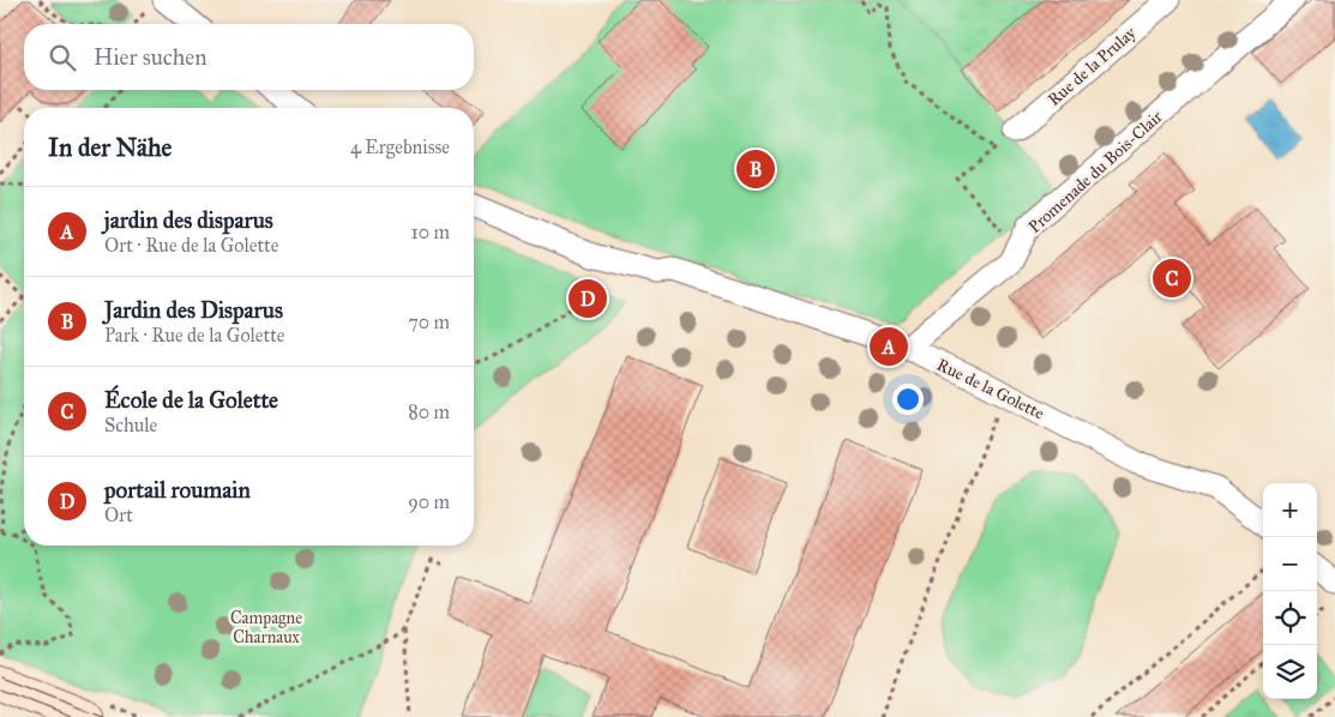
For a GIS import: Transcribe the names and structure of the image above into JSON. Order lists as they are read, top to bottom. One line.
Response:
{"streets":{"street":["Rue de la Prulay","Promenade du Bois-Clair","Rue de la Golette"]},"crossings":[["Promenade du Bois-Clair","Rue de la Golette"]],"parks":["Campagne Charnaux"],"page":{"search":"Hier suchen","heading":["In der Nähe","4 Ergebnisse"],"pins":["B","C","D","A"],"list":[{"mark":"A","name":"jardin des disparus","note":"Ort · Rue de la Golette","value":"10 m"},{"mark":"B","name":"Jardin des Disparus","note":"Park · Rue de la Golette","value":"70 m"},{"mark":"C","name":"École de la Golette","note":"Schule","value":"80 m"},{"mark":"D","name":"portail roumain","note":"Ort","value":"90 m"}],"map_buttons":["+","−"]}}
